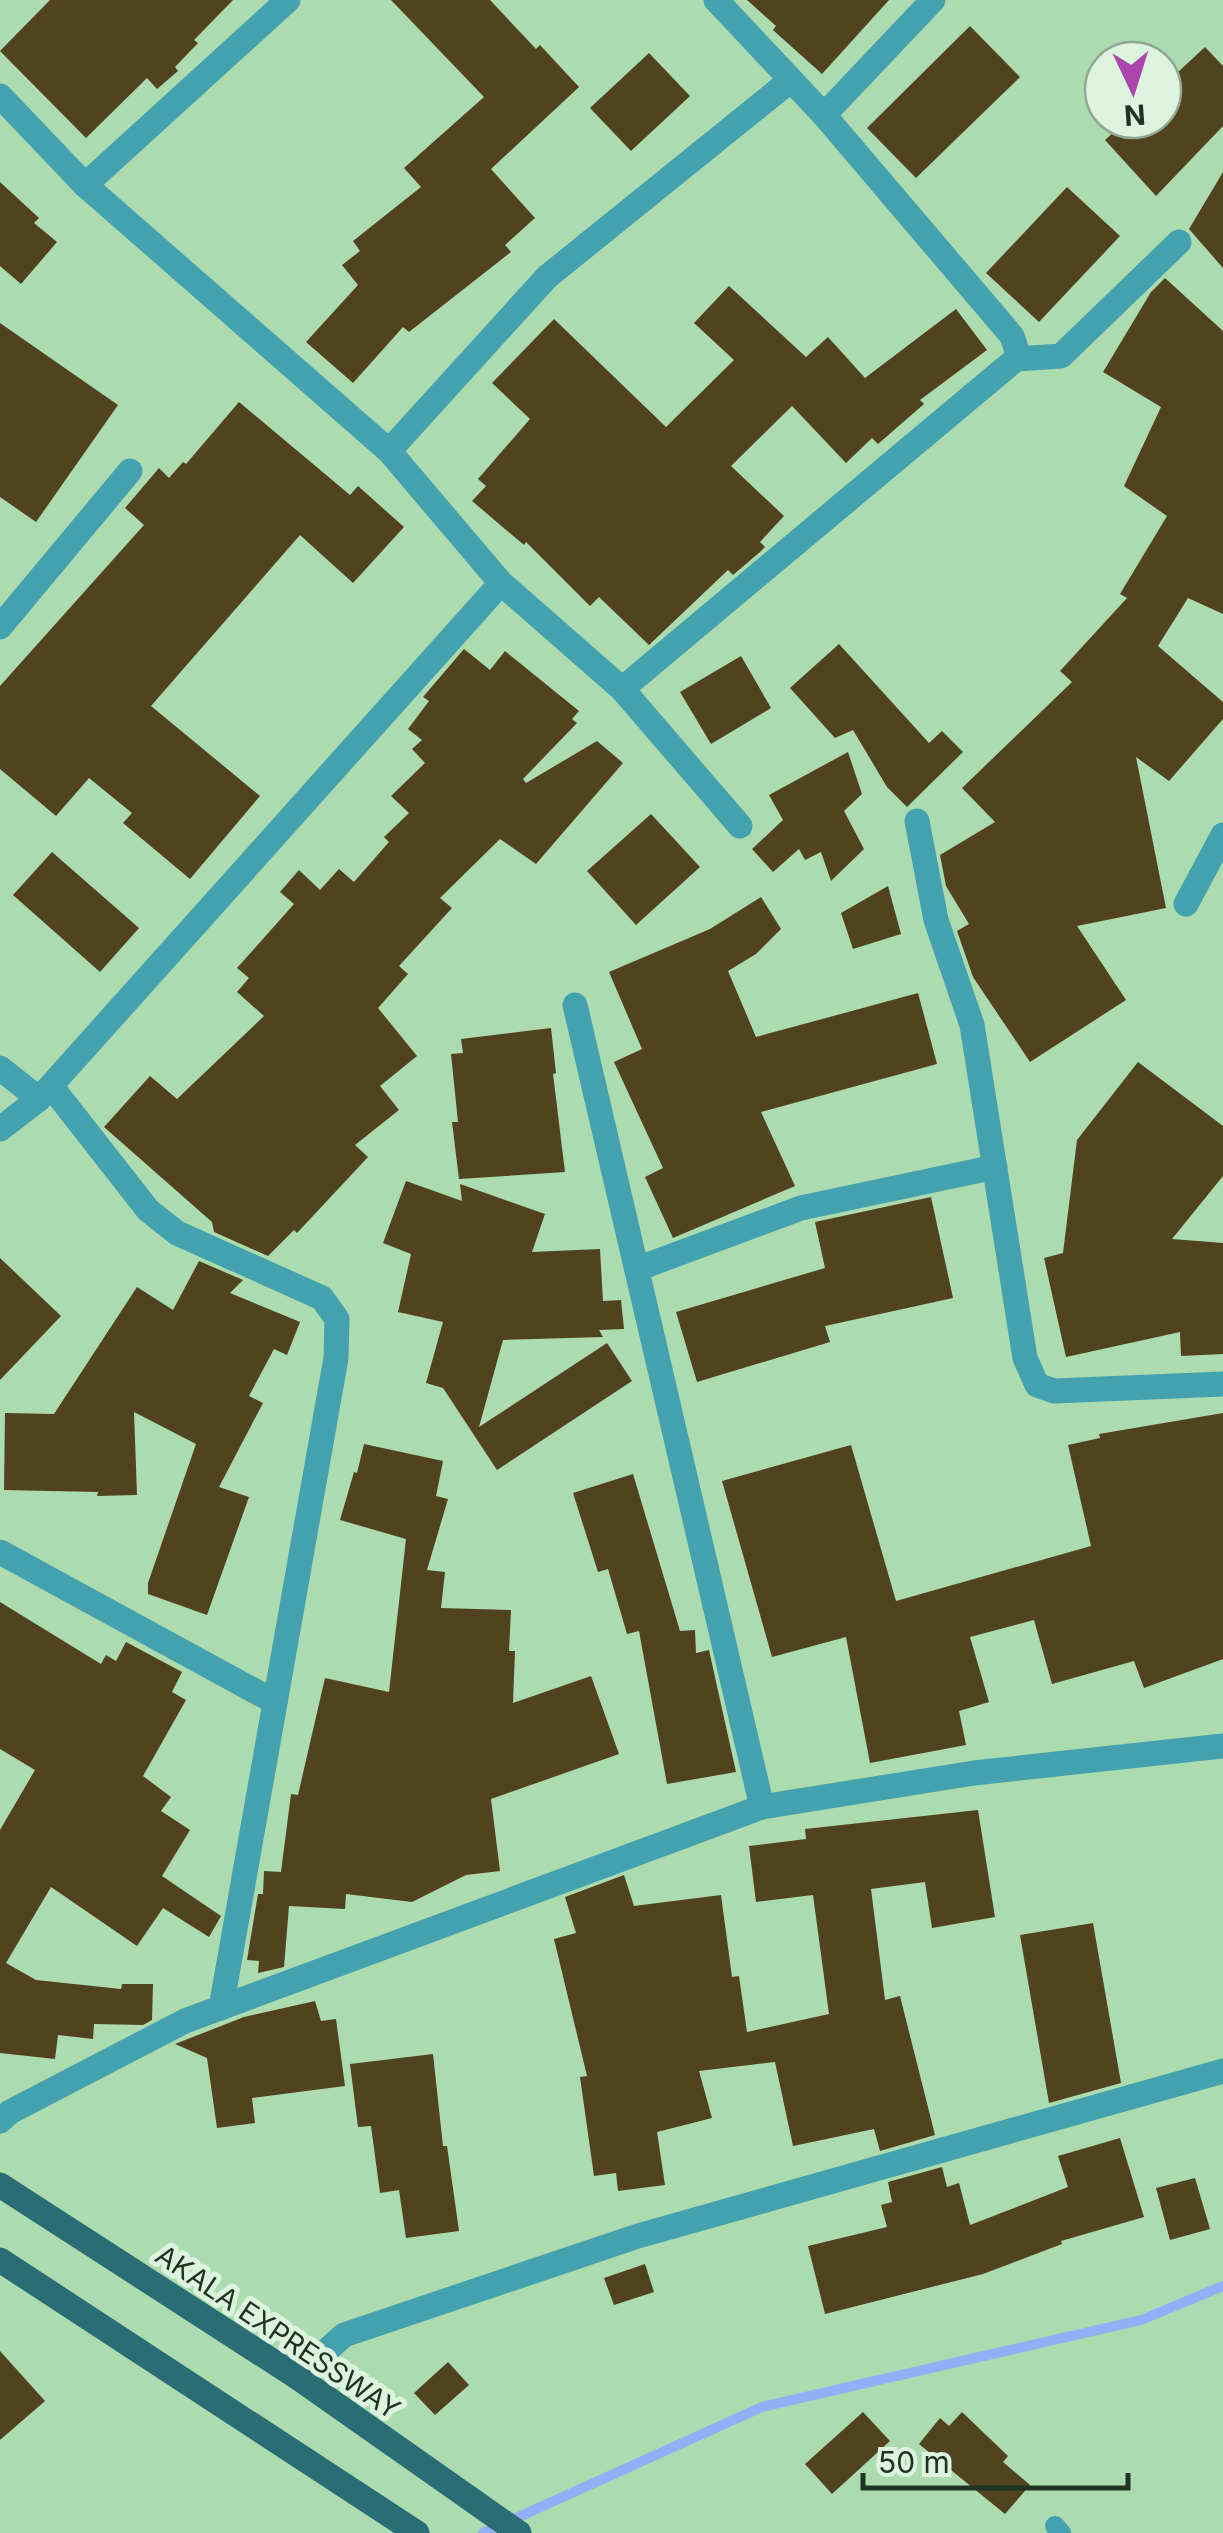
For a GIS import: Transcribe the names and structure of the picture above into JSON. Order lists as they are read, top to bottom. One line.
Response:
{"streets":{"main road":["AKALA EXPRESSWAY"]},"scale_bar":"50 m","north":"bottom"}
